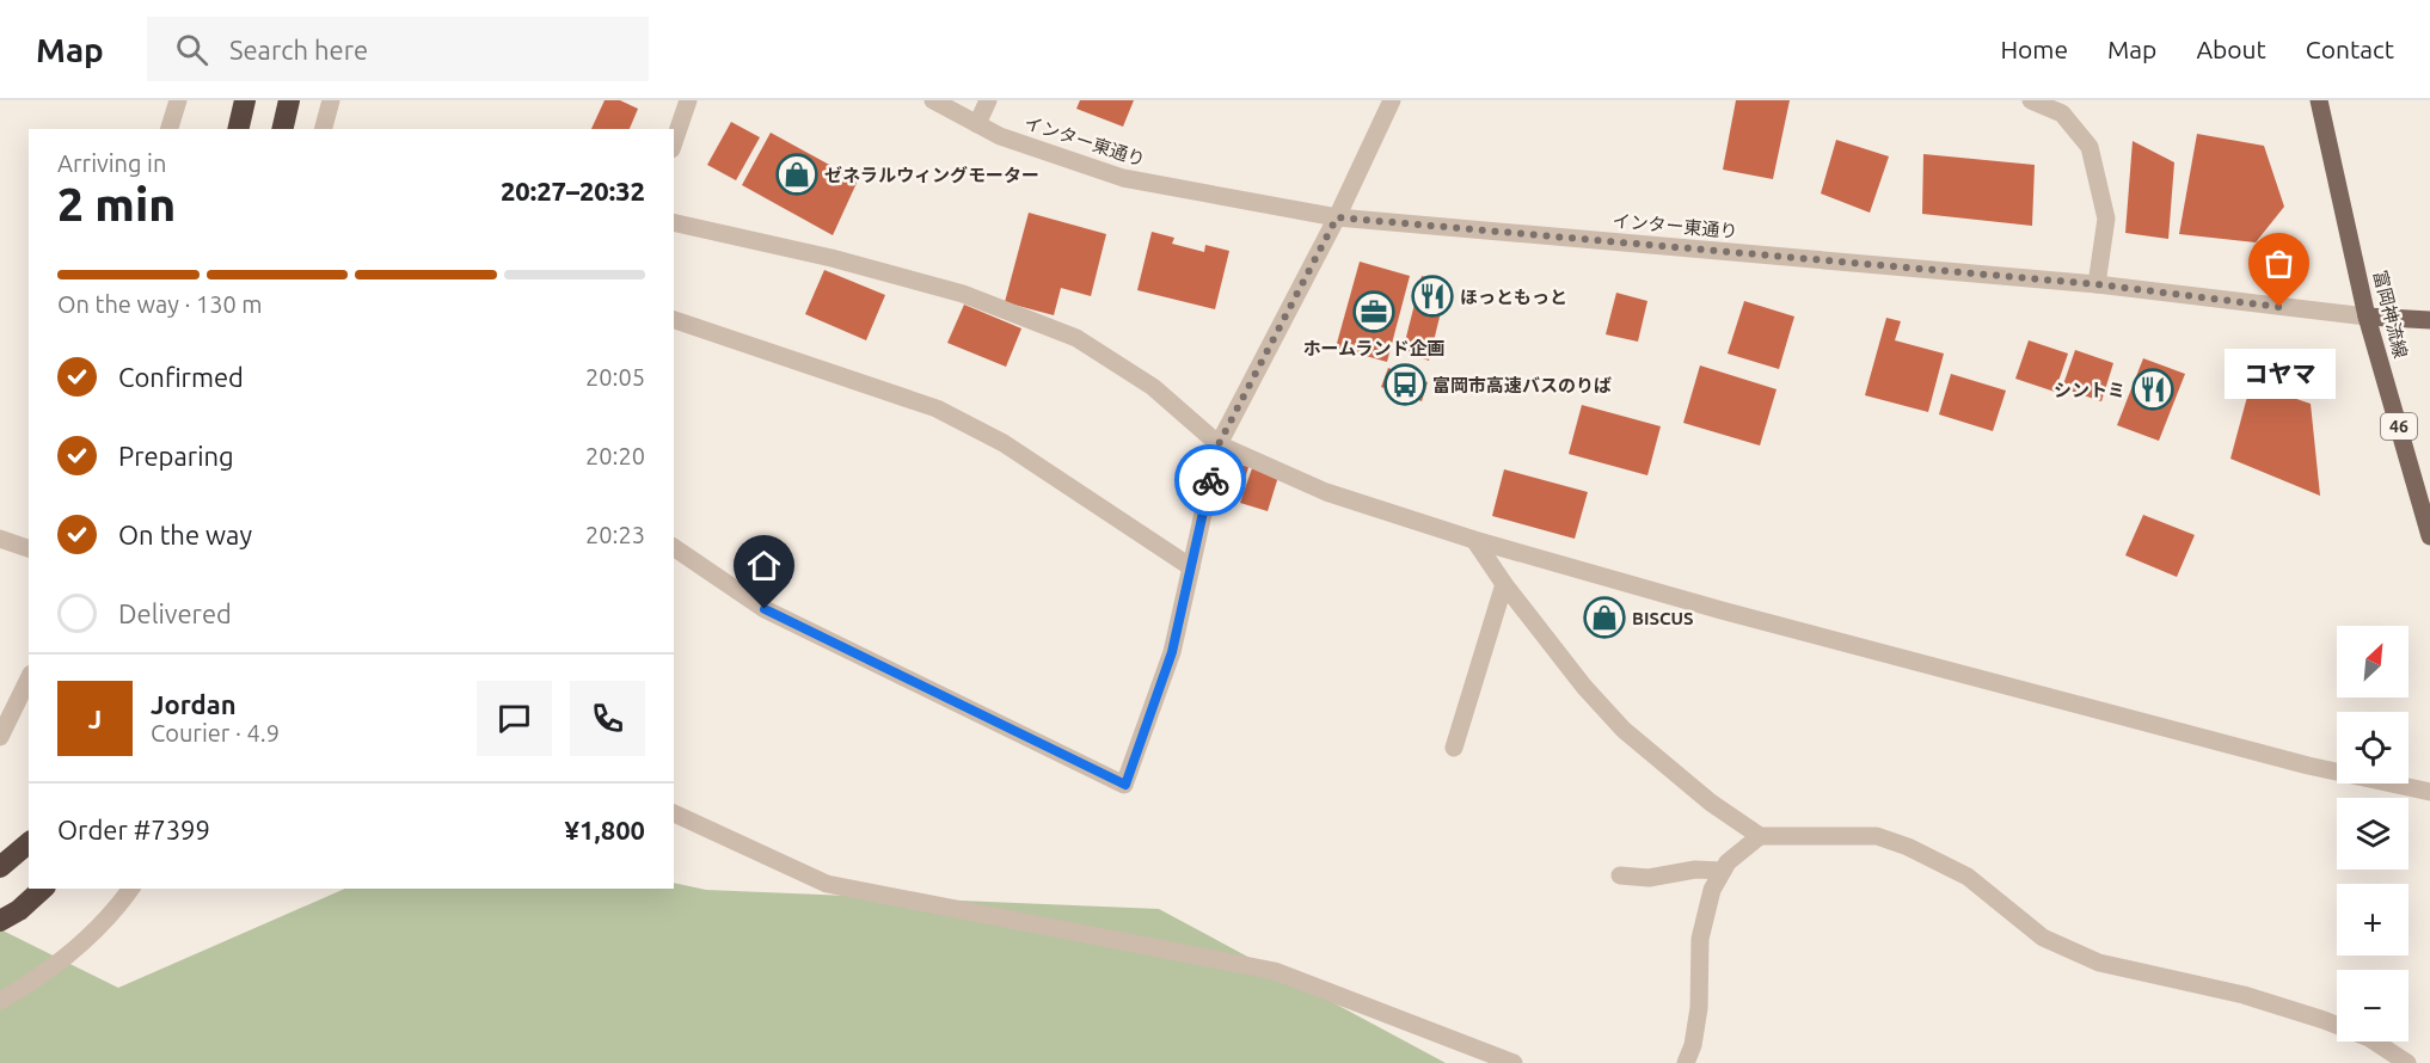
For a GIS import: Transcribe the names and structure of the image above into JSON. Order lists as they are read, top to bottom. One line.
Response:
{"streets":{"main road":["インター東通り","富岡神流線","46"]},"crossings":[["インター東通り","富岡神流線"]],"places":{"shop":["ゼネラルウィングモーター","BISCUS"],"restaurant":["ほっともっと","シントミ"],"other":["コヤマ"],"office":["ホームランド企画"],"bus stop":["富岡市高速バスのりば"]},"north":"top right","page":{"header":"Map","search":"Search here","nav":["Home","Map","About","Contact"],"heading":["2 min","Arriving in","20:27–20:32"],"panel":["Jordan","Courier · 4.9","Order #7399","¥1,800"],"bar":"On the way · 130 m","list":[["Confirmed","20:05"],["Preparing","20:20"],["On the way","20:23"],"Delivered"],"bubble":"コヤマ","map_buttons":["+","−"],"round":"J"}}
